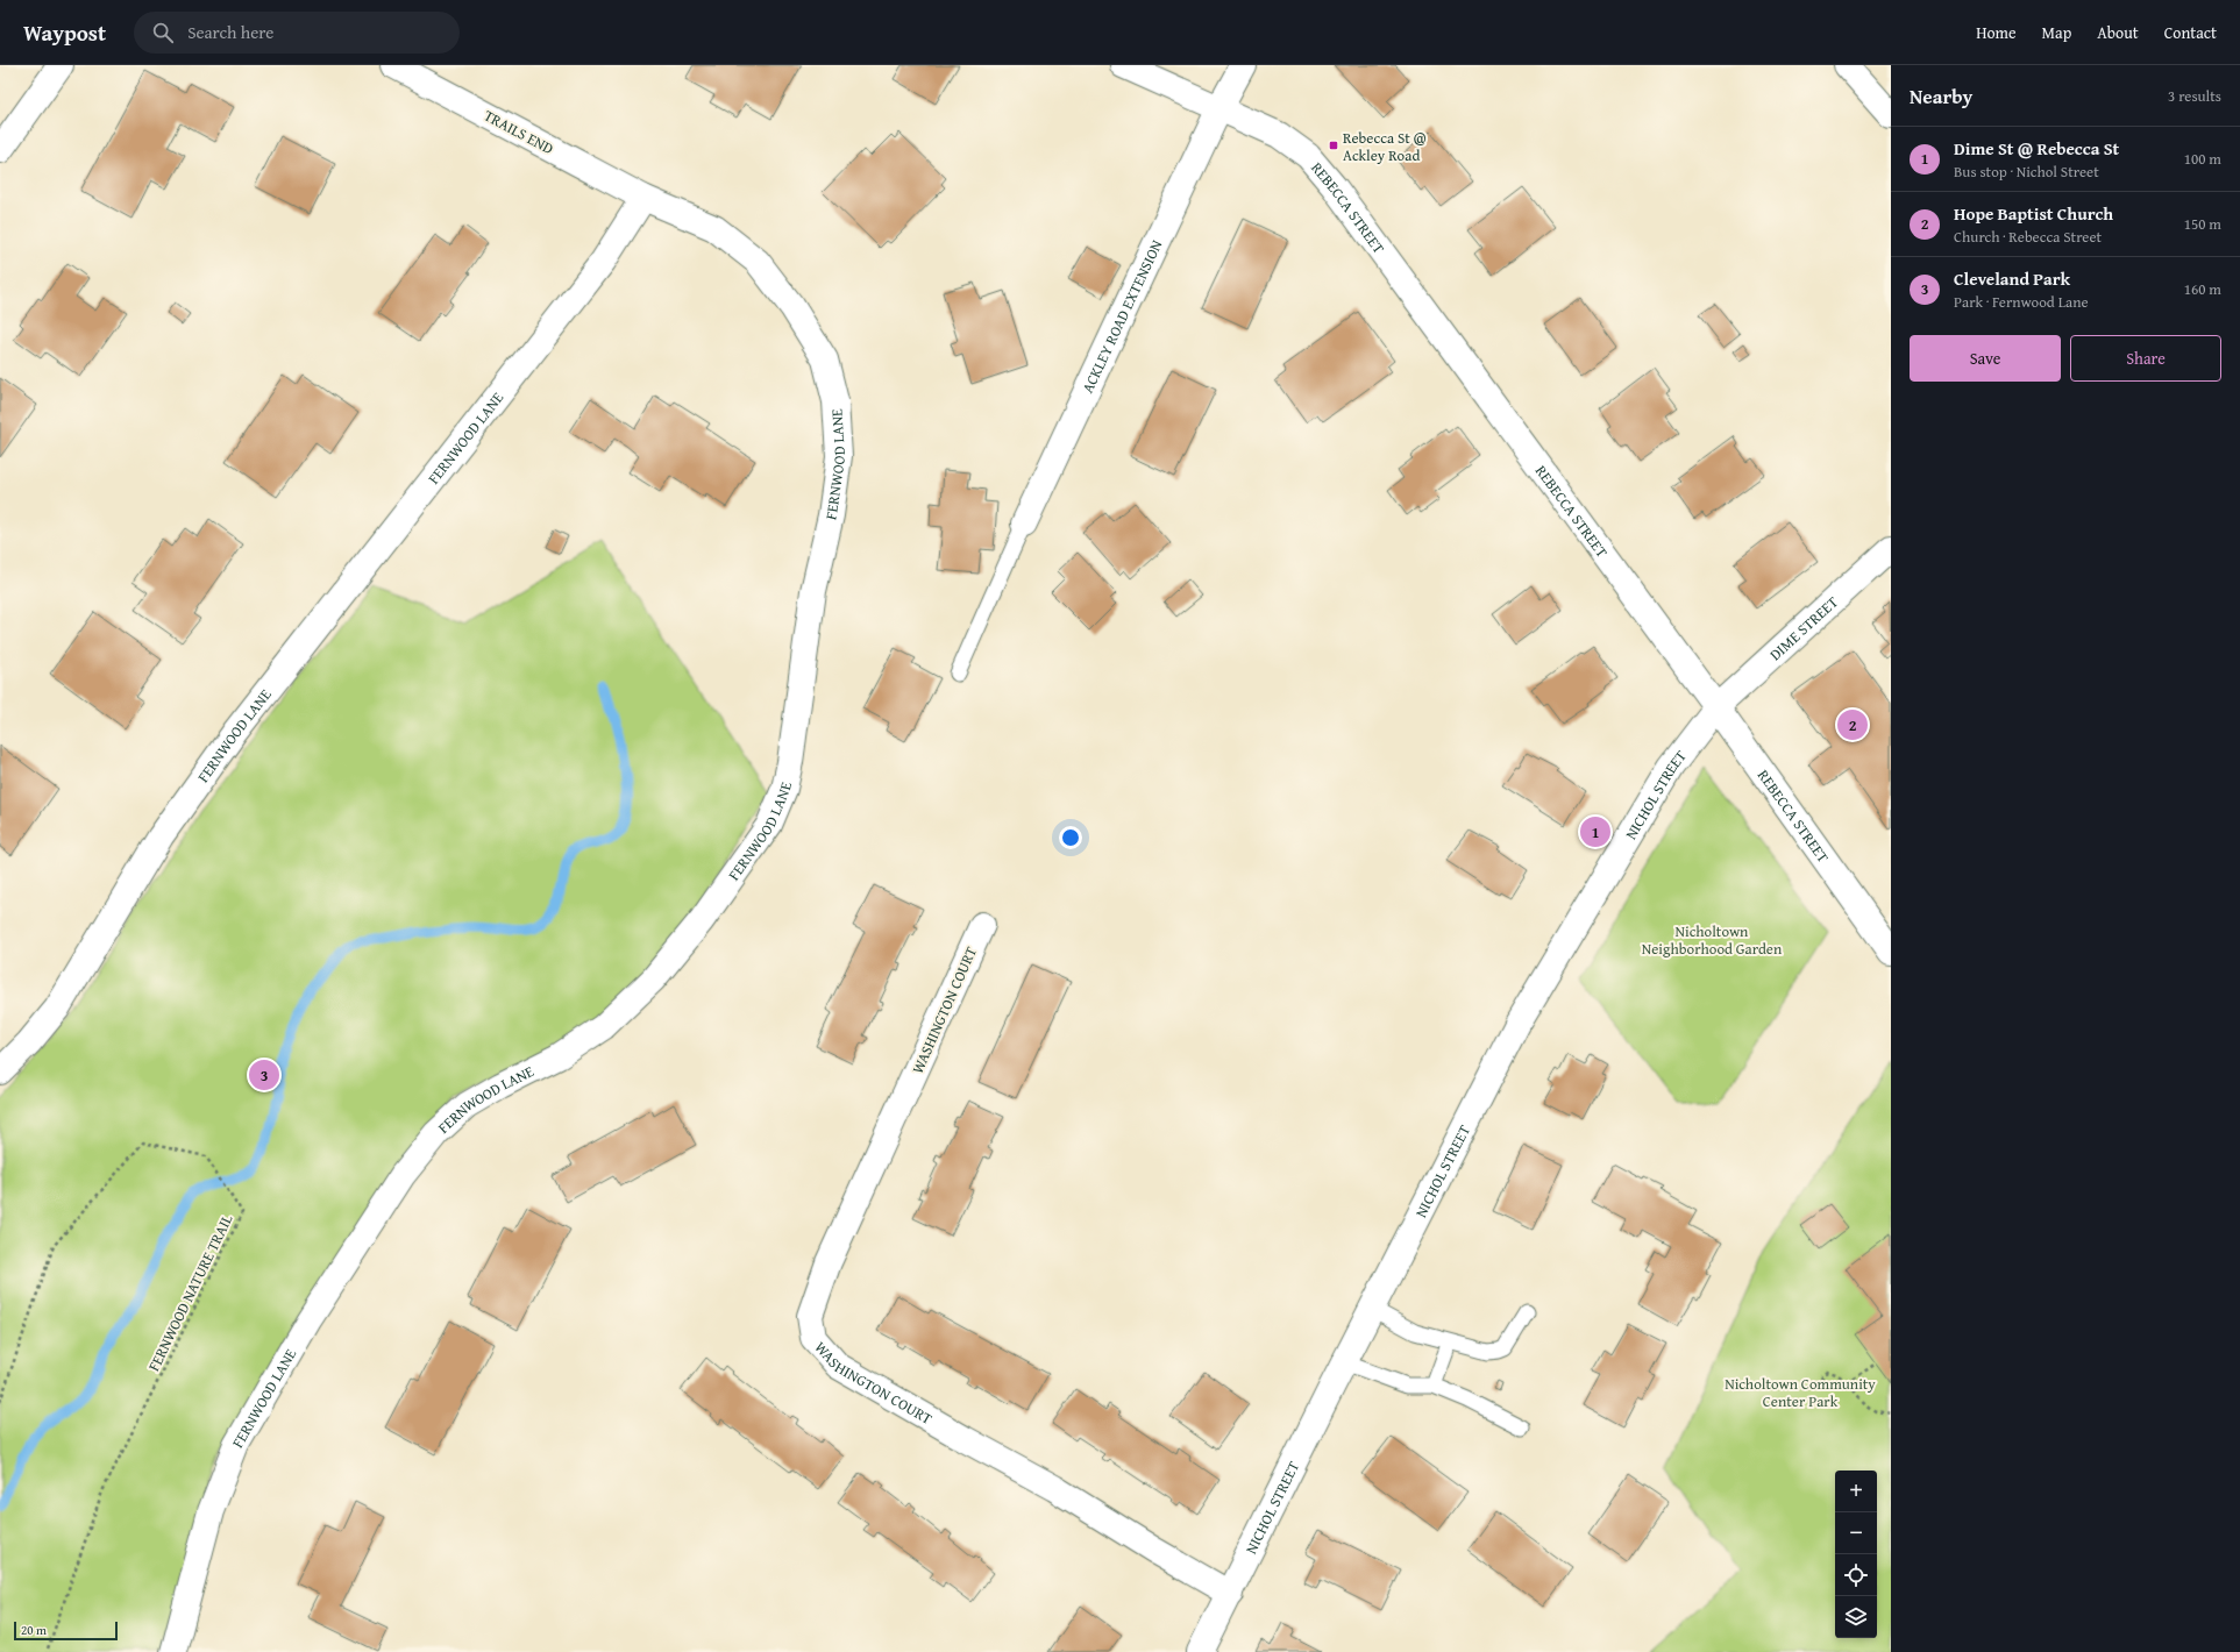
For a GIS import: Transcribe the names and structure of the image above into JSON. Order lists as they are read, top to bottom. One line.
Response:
{"streets":{"street":["TRAILS END","REBECCA STREET","ACKLEY ROAD EXTENSION","FERNWOOD LANE","DIME STREET","NICHOL STREET","WASHINGTON COURT"],"path":["FERNWOOD NATURE TRAIL"]},"crossings":[["TRAILS END","FERNWOOD LANE"],["REBECCA STREET","ACKLEY ROAD EXTENSION"],["REBECCA STREET","DIME STREET"],["REBECCA STREET","NICHOL STREET"],["DIME STREET","NICHOL STREET"],["NICHOL STREET","WASHINGTON COURT"]],"parks":["Nicholtown Neighborhood Garden","Nicholtown Community Center Park"],"places":{"transit":["Rebecca St @ Ackley Road"]},"scale_bar":"20 m","page":{"header":"Waypost","search":"Search here","nav":["Home","Map","About","Contact"],"heading":["Nearby","3 results"],"list":[{"mark":"1","name":"Dime St @ Rebecca St","note":"Bus stop · Nichol Street","value":"100 m"},{"mark":"2","name":"Hope Baptist Church","note":"Church · Rebecca Street","value":"150 m"},{"mark":"3","name":"Cleveland Park","note":"Park · Fernwood Lane","value":"160 m"}],"buttons":["Save","Share"],"pins":["2","1","3"],"map_buttons":["+","−"],"scale":"20 m"}}
